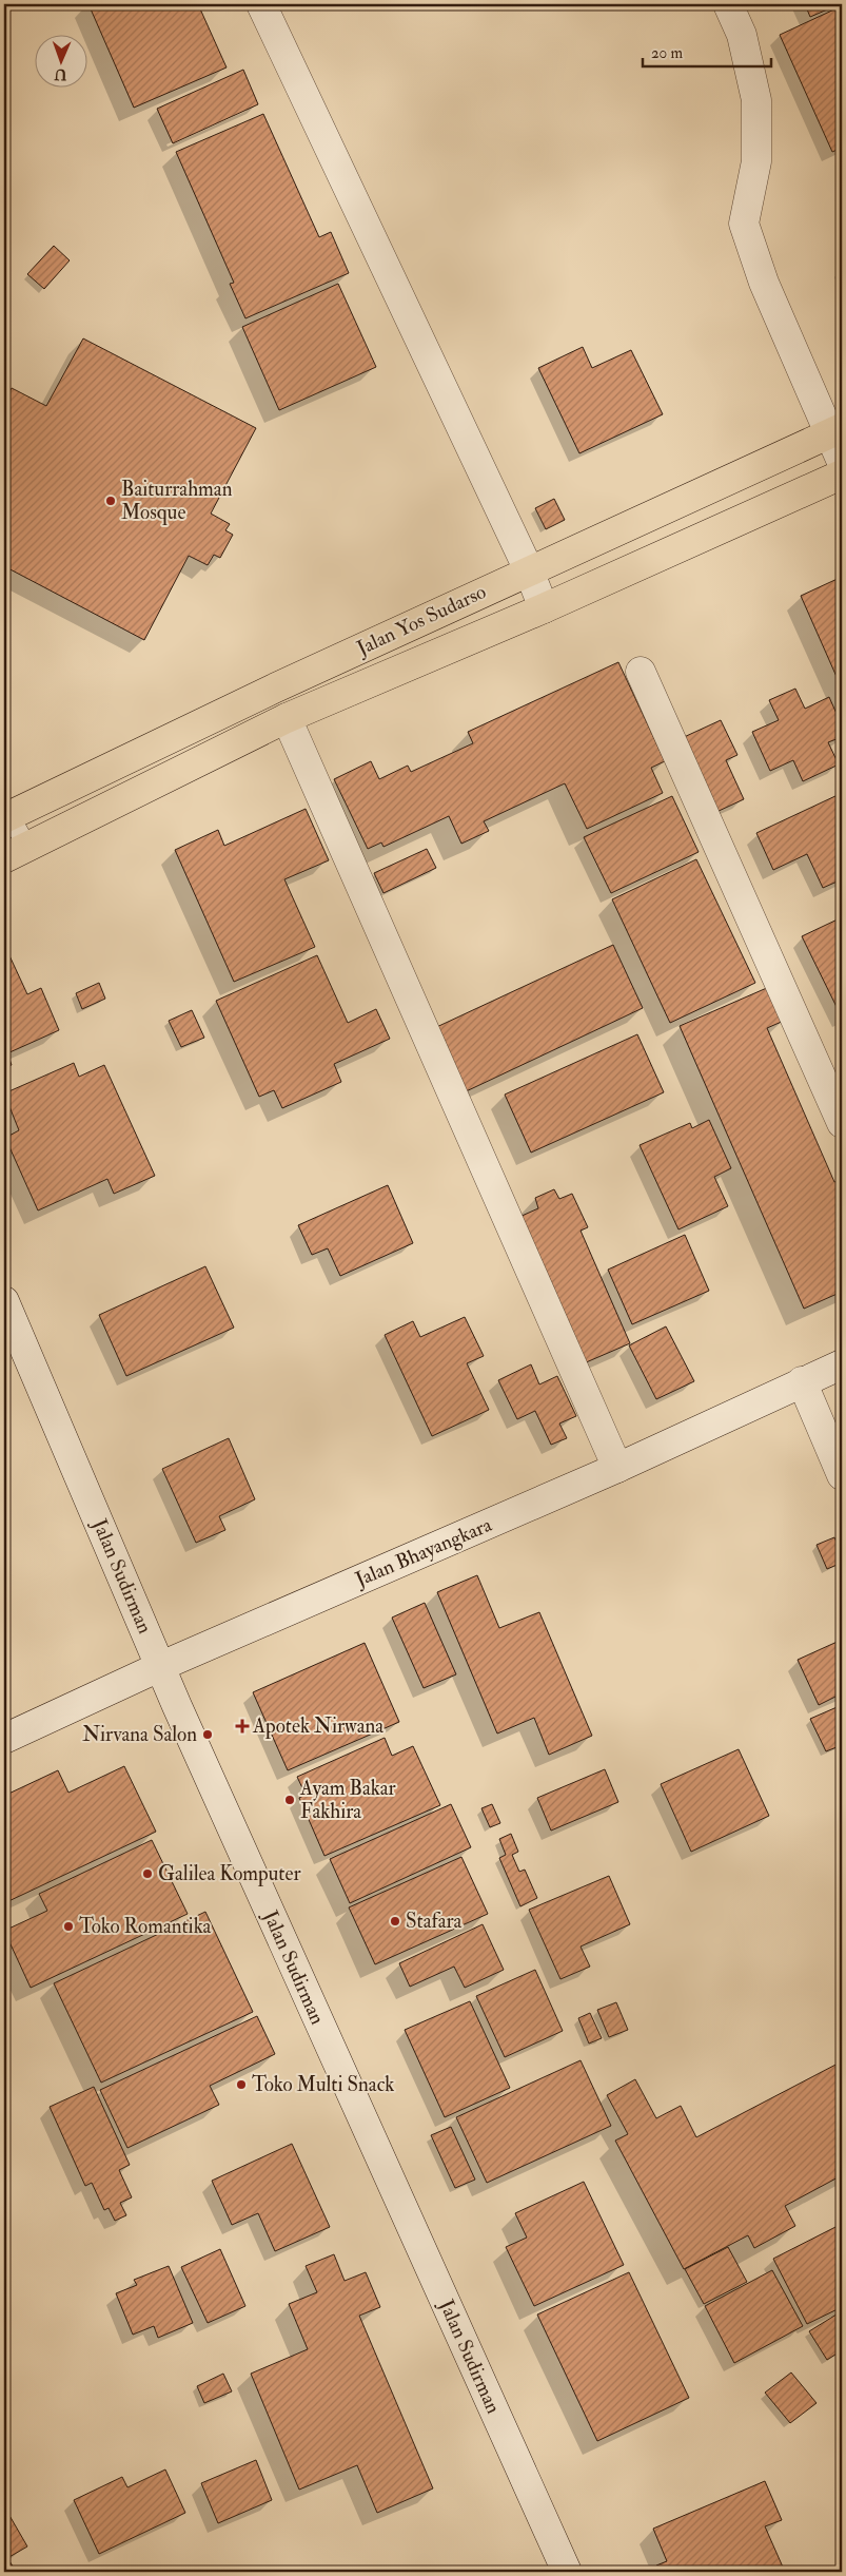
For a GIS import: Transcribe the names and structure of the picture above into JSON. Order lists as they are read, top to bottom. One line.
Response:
{"streets":{"highway":["Jalan Yos Sudarso"],"street":["Jalan Bhayangkara","Jalan Sudirman"]},"crossings":[["Jalan Bhayangkara","Jalan Sudirman"]],"places":{"other":["Baiturrahman Mosque","Nirvana Salon","Ayam Bakar Fakhira","Galilea Komputer","Stafara","Toko Romantika","Toko Multi Snack"],"health":["Apotek Nirwana"]},"scale_bar":"20 m","north":"bottom"}
